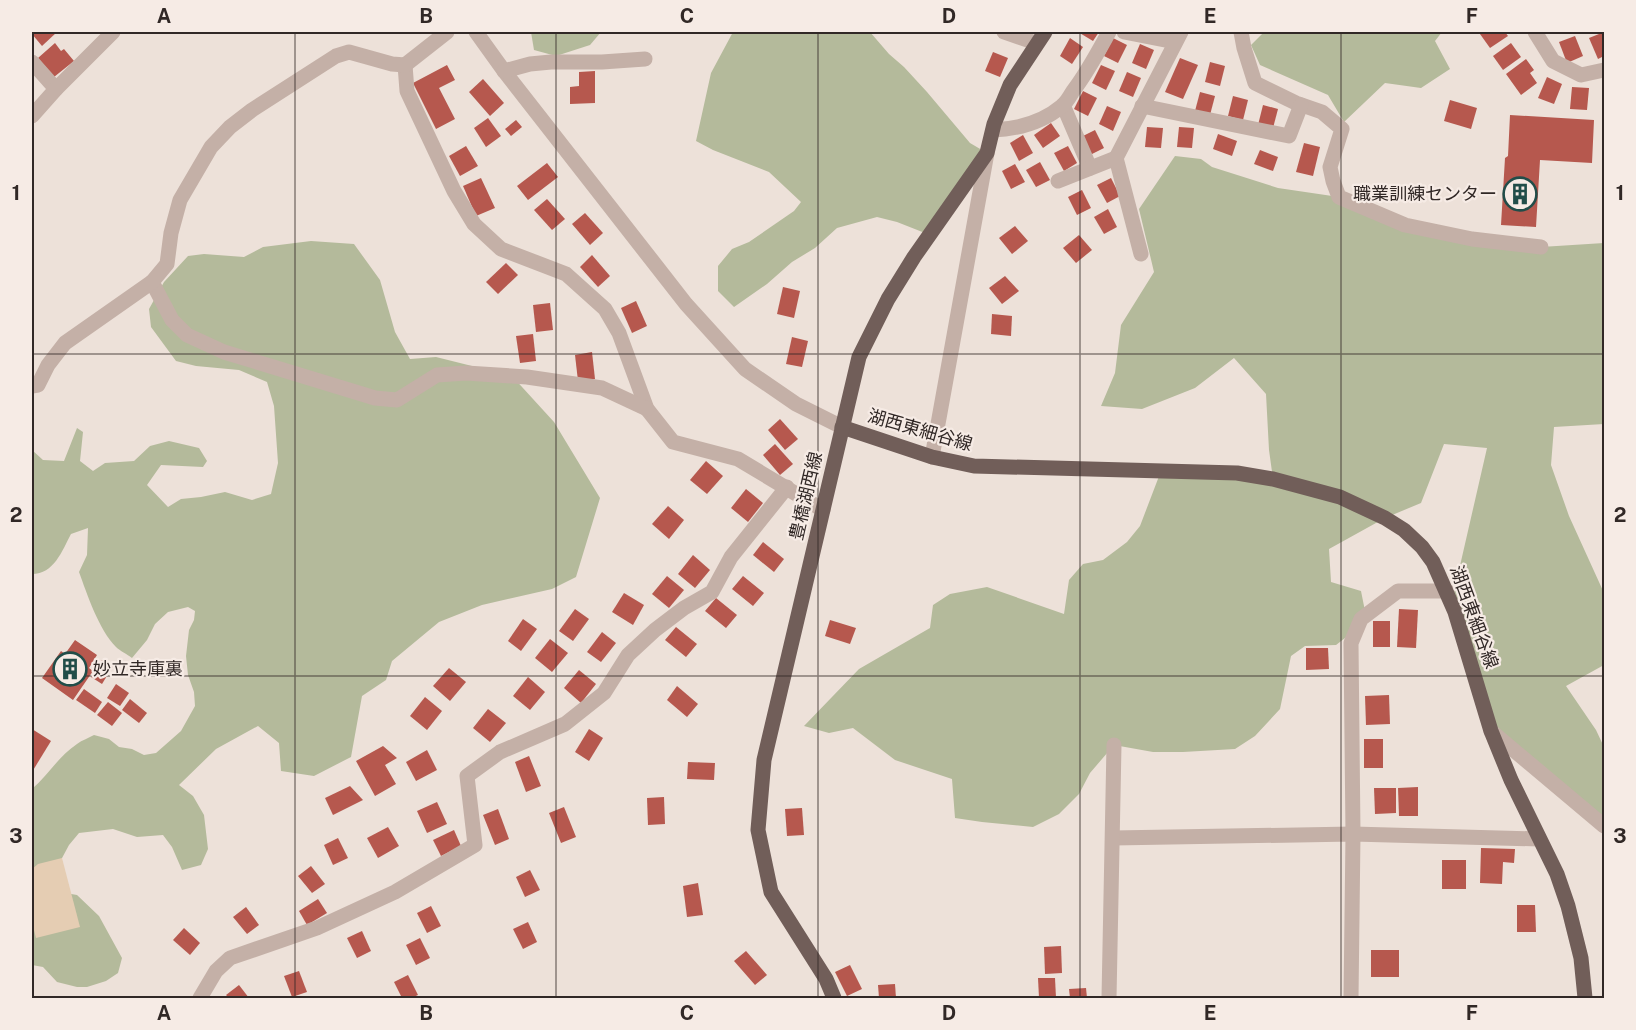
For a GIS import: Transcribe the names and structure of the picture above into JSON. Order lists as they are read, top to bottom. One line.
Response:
{"streets":{"main road":["湖西東細谷線","豊橋湖西線"]},"crossings":[["湖西東細谷線","豊橋湖西線"]],"places":{"building":["職業訓練センター","妙立寺庫裏"]},"grid":{"columns":["A","B","C","D","E","F"],"rows":["1","2","3"]}}
